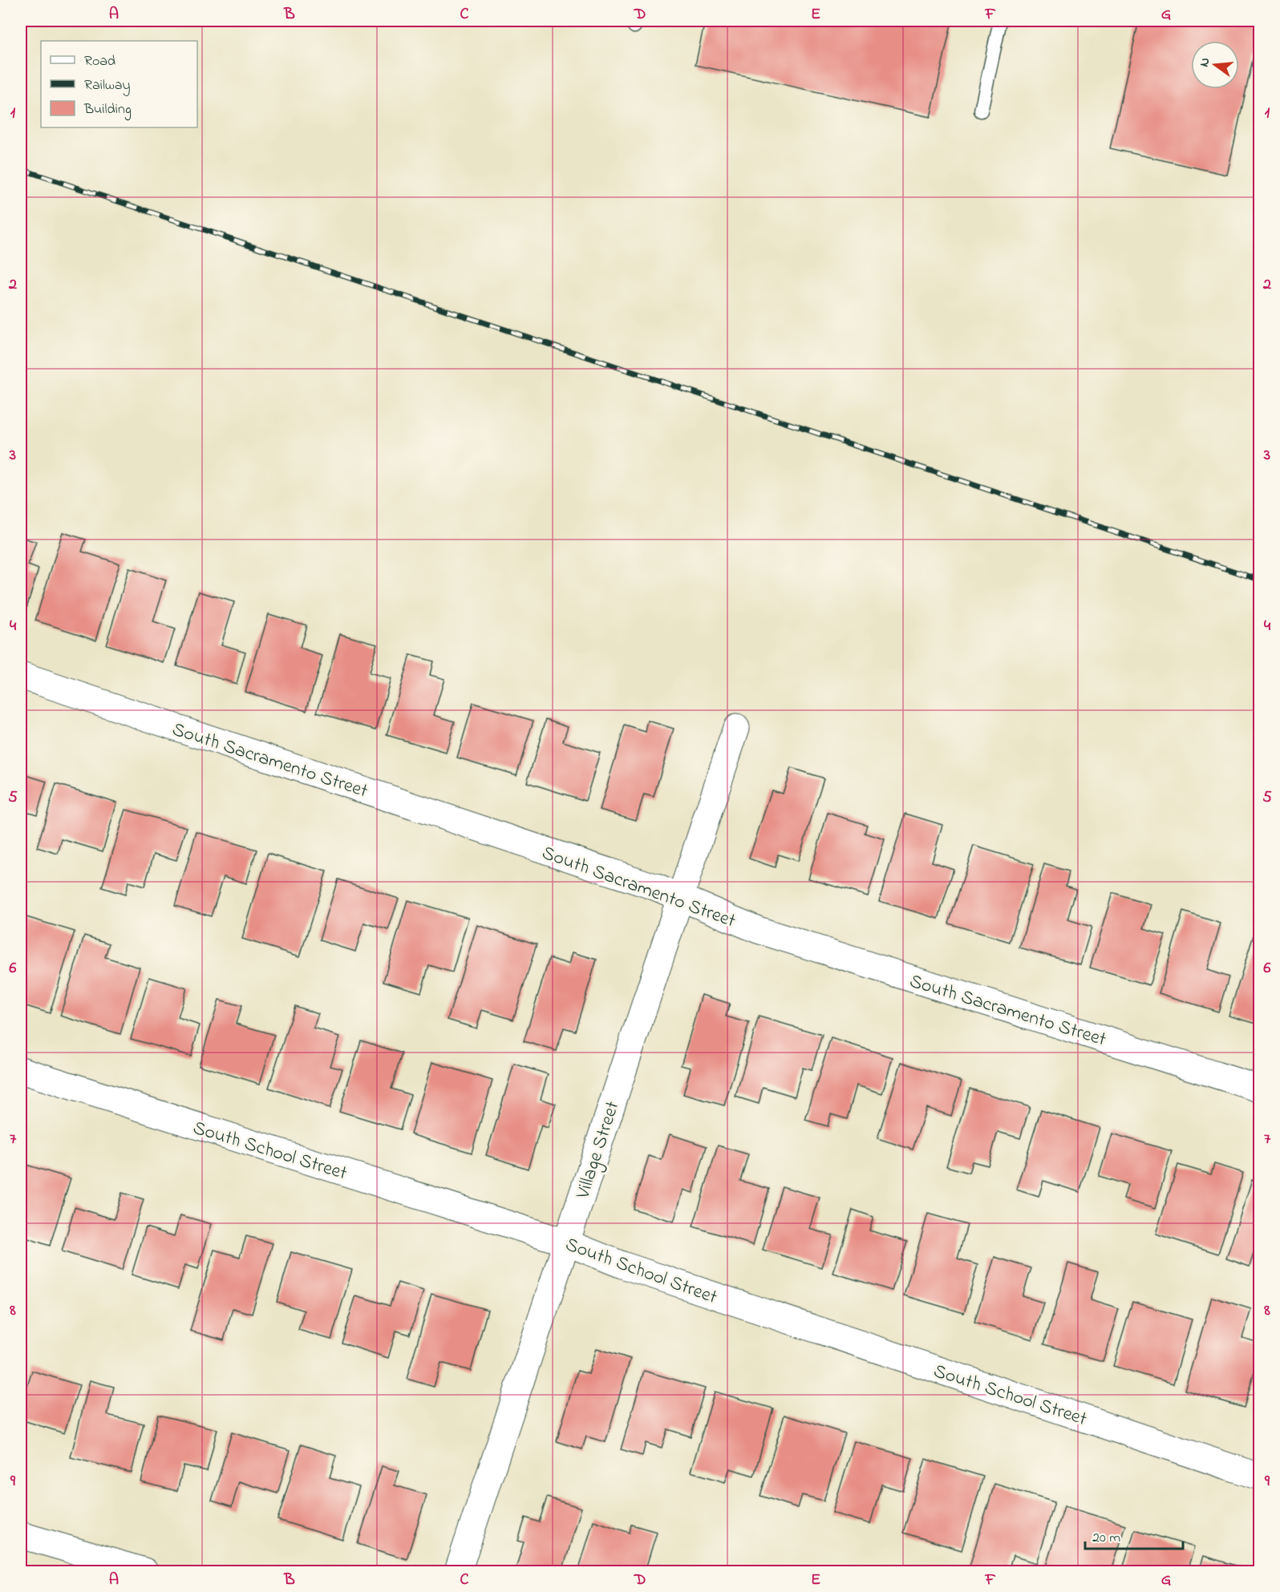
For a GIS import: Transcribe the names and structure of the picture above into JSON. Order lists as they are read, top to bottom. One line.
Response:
{"streets":{"street":["South Sacramento Street","South School Street","Village Street"]},"crossings":[["South Sacramento Street","Village Street"],["South School Street","Village Street"]],"legend":["Road","Railway","Building"],"scale_bar":"20 m","north":"left","grid":{"columns":["A","B","C","D","E","F","G"],"rows":["1","2","3","4","5","6","7","8","9"]}}
